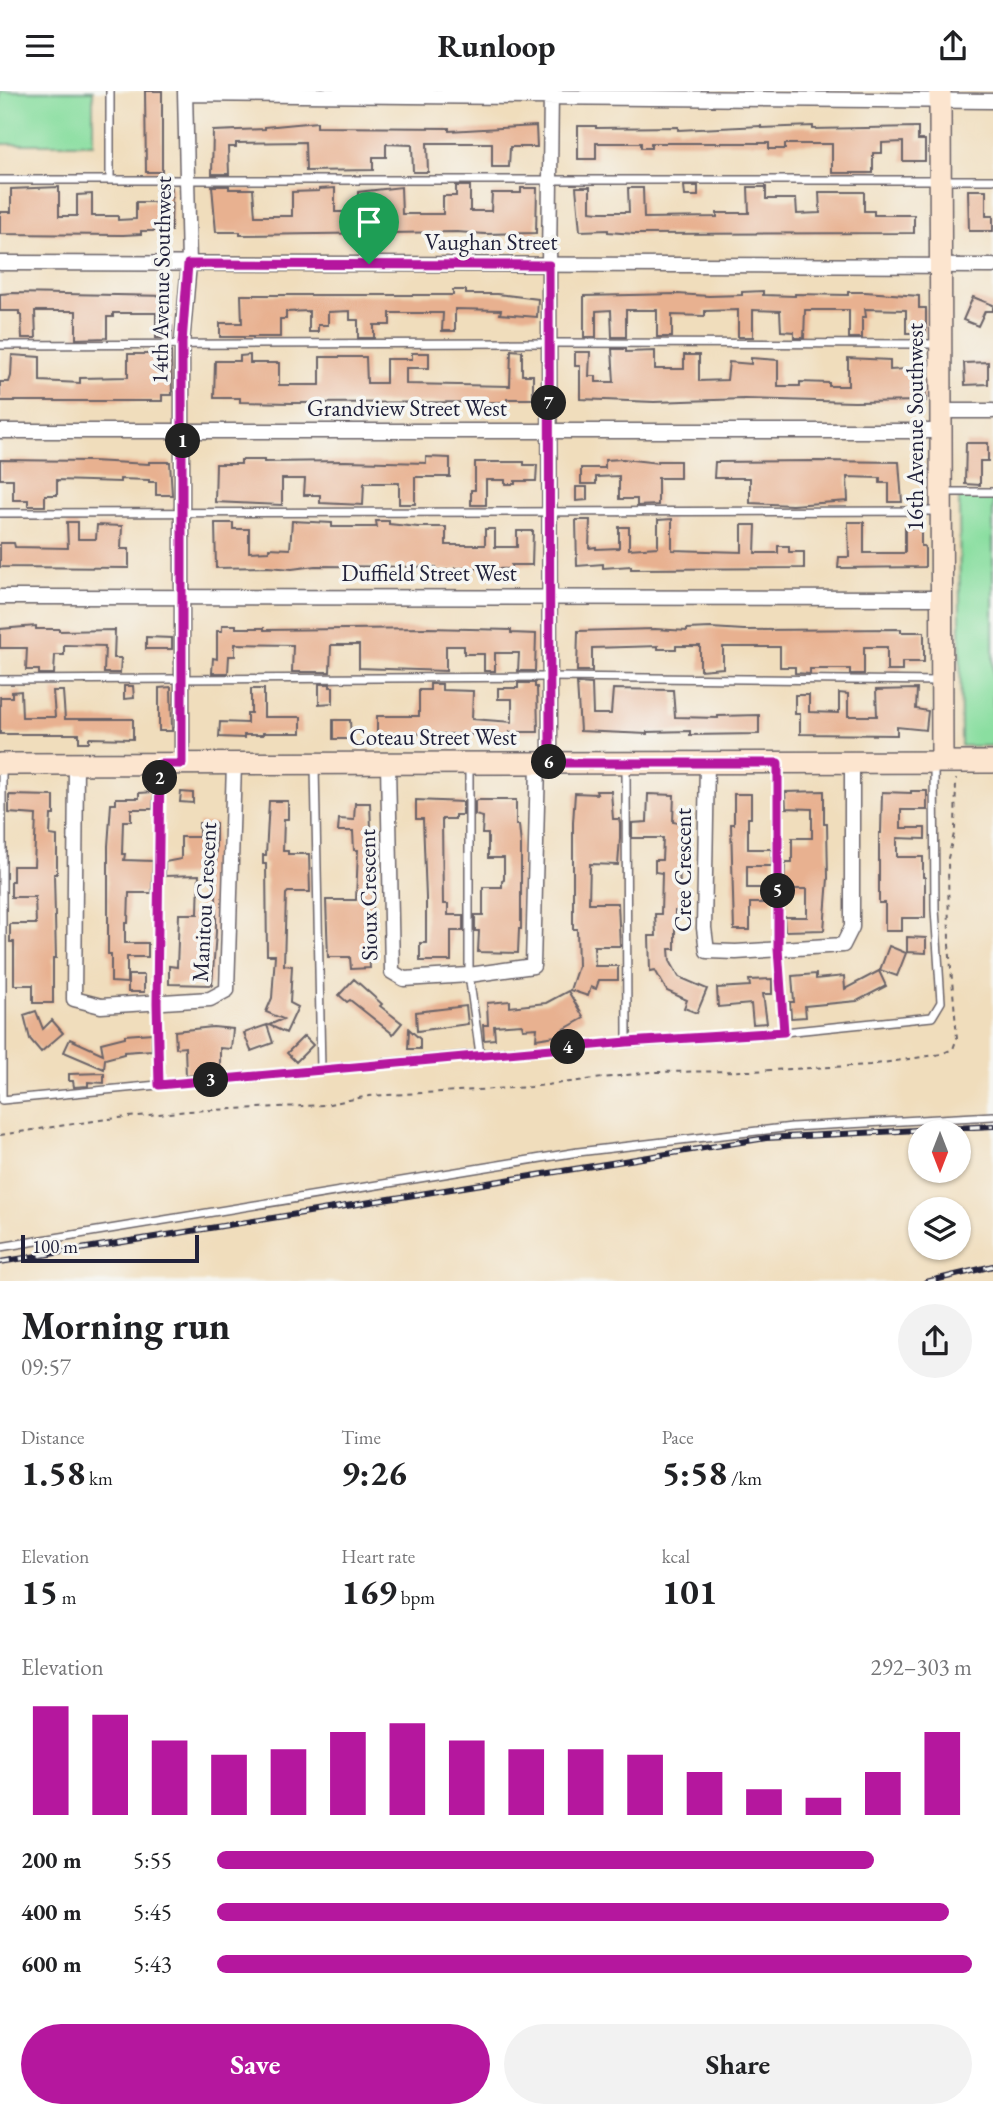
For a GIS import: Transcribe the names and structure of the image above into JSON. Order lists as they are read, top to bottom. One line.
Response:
{"streets":{"street":["Vaughan Street","14th Avenue Southwest","Grandview Street West","16th Avenue Southwest","Duffield Street West","Coteau Street West","Cree Crescent","Sioux Crescent","Manitou Crescent"]},"crossings":[["Vaughan Street","14th Avenue Southwest"],["Vaughan Street","16th Avenue Southwest"],["14th Avenue Southwest","Grandview Street West"],["14th Avenue Southwest","Duffield Street West"],["14th Avenue Southwest","Coteau Street West"],["Grandview Street West","16th Avenue Southwest"],["16th Avenue Southwest","Duffield Street West"],["16th Avenue Southwest","Coteau Street West"],["Coteau Street West","Cree Crescent"],["Coteau Street West","Sioux Crescent"],["Coteau Street West","Manitou Crescent"]],"scale_bar":"100 m","north":"bottom","page":{"header":"Runloop","pins":["7","1","6","2","5","4","3"],"scale":"100 m","heading":["Morning run","09:57"],"stats":[["Distance","1.58 km"],["Time","9:26"],["Pace","5:58 /km"],["Elevation","15 m"],["Heart rate","169 bpm"],["kcal","101"]],"chart":["Elevation","292–303 m"],"list":[{"name":"200 m","note":"5:55"},{"name":"400 m","note":"5:45"},{"name":"600 m","note":"5:43"}],"buttons":["Save","Share"]}}
